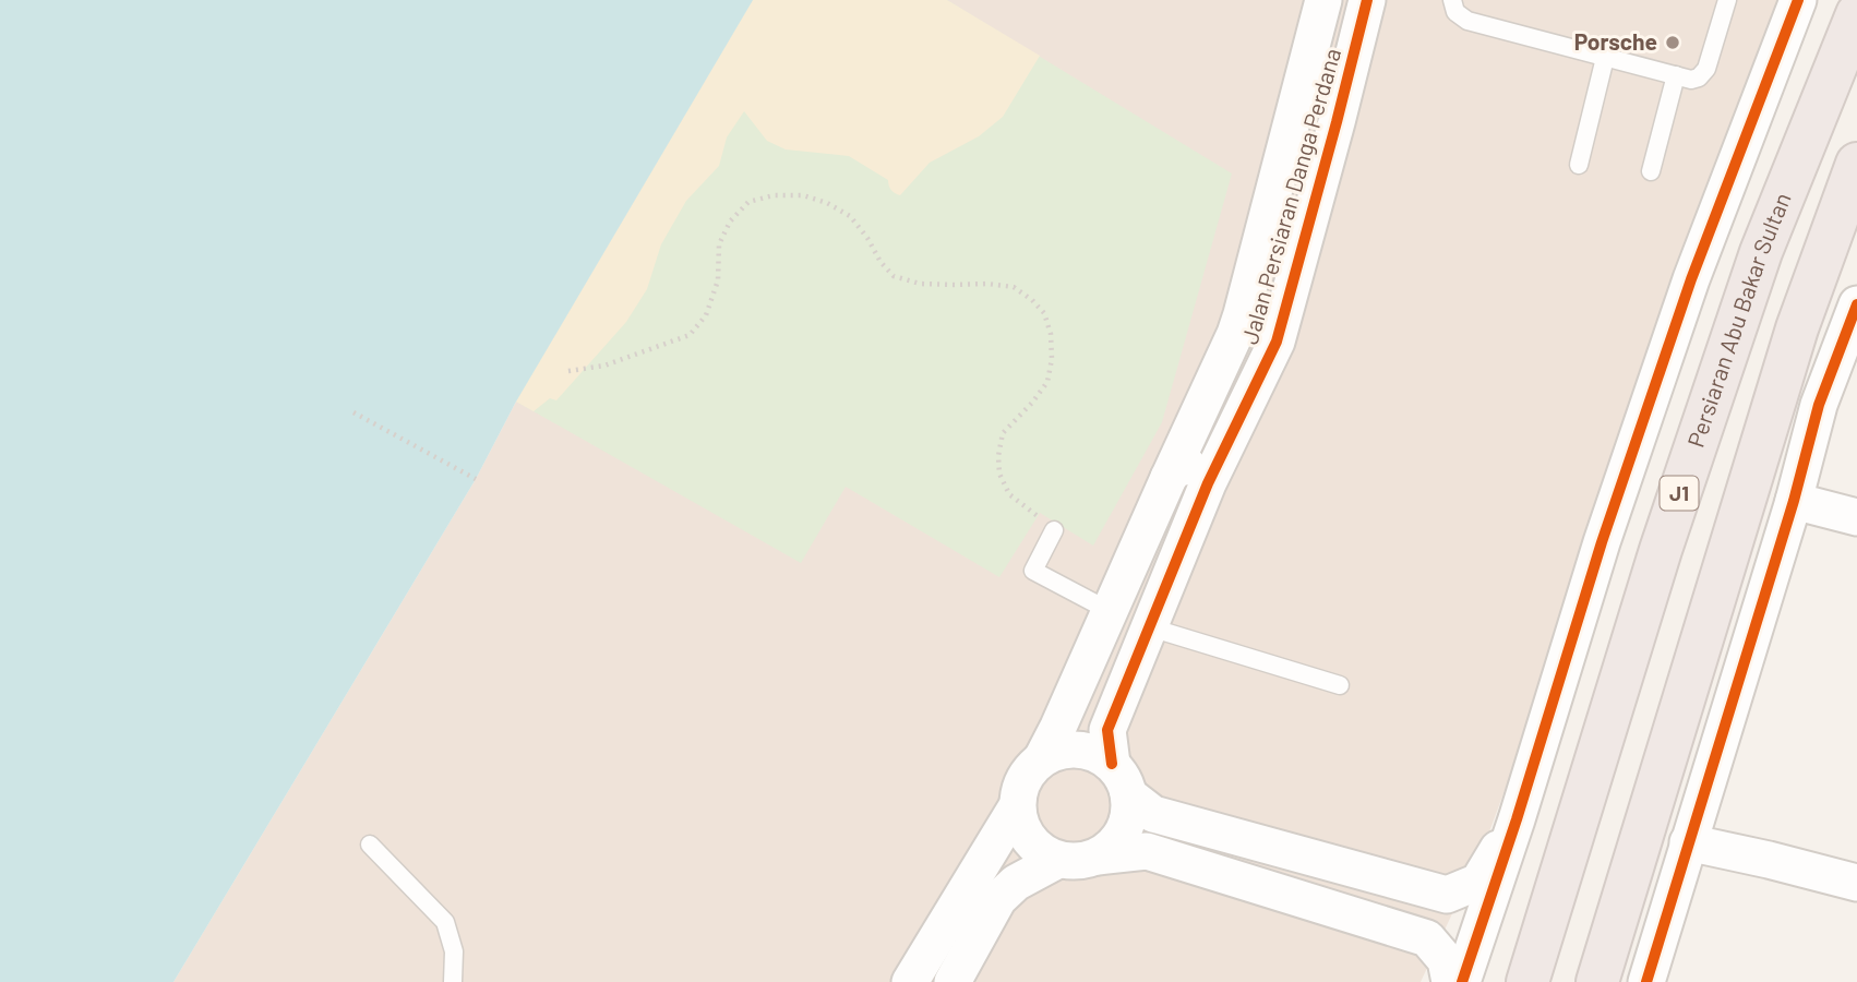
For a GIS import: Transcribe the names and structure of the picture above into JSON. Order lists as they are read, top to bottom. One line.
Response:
{"streets":{"highway":["Persiaran Abu Bakar Sultan","J1"],"street":["Jalan Persiaran Danga Perdana"]},"places":["Porsche"]}
